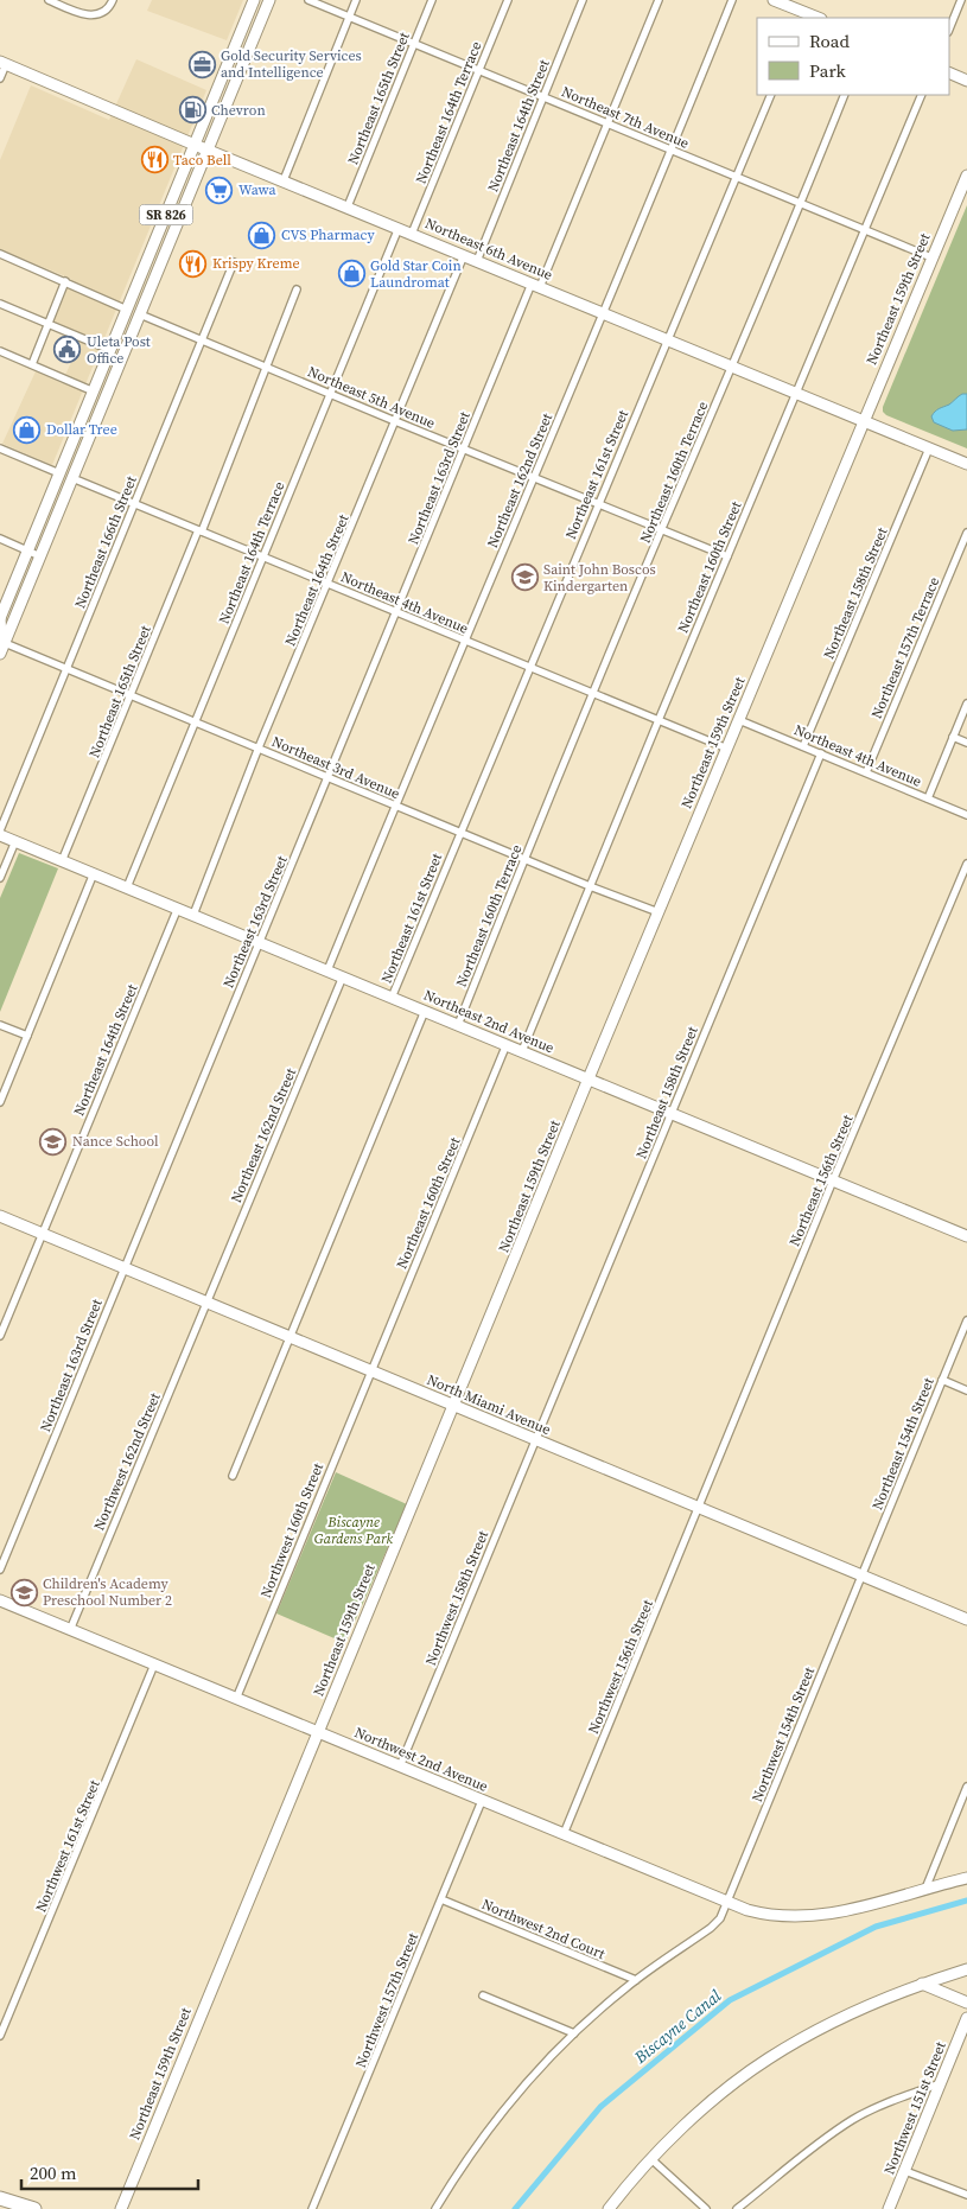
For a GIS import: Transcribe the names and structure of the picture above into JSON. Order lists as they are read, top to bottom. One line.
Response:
{"streets":{"street":["Northeast 165th Street","Northeast 164th Terrace","Northeast 7th Avenue","Northeast 164th Street","SR 826","Northeast 6th Avenue","Northeast 159th Street","Northeast 5th Avenue","Northeast 160th Terrace","Northeast 161st Street","Northeast 163rd Street","Northeast 162nd Street","Northeast 166th Street","Northeast 160th Street","Northeast 158th Street","Northeast 4th Avenue","Northeast 157th Terrace","Northeast 3rd Avenue","Northeast 2nd Avenue","Northeast 156th Street","North Miami Avenue","Northeast 154th Street","Northwest 162nd Street","Northwest 160th Street","Northwest 158th Street","Northwest 156th Street","Northwest 154th Street","Northwest 2nd Avenue","Northwest 161st Street","Northwest 2nd Court","Northwest 157th Street","Northwest 151st Street"]},"crossings":[["Northeast 165th Street","Northeast 7th Avenue"],["Northeast 165th Street","Northeast 6th Avenue"],["Northeast 165th Street","Northeast 5th Avenue"],["Northeast 165th Street","Northeast 4th Avenue"],["Northeast 165th Street","Northeast 3rd Avenue"],["Northeast 165th Street","Northeast 2nd Avenue"],["Northeast 164th Terrace","Northeast 7th Avenue"],["Northeast 164th Terrace","Northeast 6th Avenue"],["Northeast 164th Terrace","Northeast 5th Avenue"],["Northeast 164th Terrace","Northeast 4th Avenue"],["Northeast 164th Terrace","Northeast 3rd Avenue"],["Northeast 164th Terrace","Northeast 2nd Avenue"],["Northeast 7th Avenue","Northeast 164th Street"],["Northeast 7th Avenue","Northeast 159th Street"],["Northeast 7th Avenue","Northeast 160th Terrace"],["Northeast 7th Avenue","Northeast 161st Street"],["Northeast 7th Avenue","Northeast 163rd Street"],["Northeast 7th Avenue","Northeast 162nd Street"],["Northeast 7th Avenue","Northeast 160th Street"],["Northeast 164th Street","Northeast 6th Avenue"],["Northeast 164th Street","Northeast 5th Avenue"],["Northeast 164th Street","Northeast 4th Avenue"],["Northeast 164th Street","Northeast 3rd Avenue"],["Northeast 164th Street","Northeast 2nd Avenue"],["Northeast 164th Street","North Miami Avenue"],["SR 826","Northeast 6th Avenue"],["SR 826","Northeast 5th Avenue"],["SR 826","Northeast 4th Avenue"],["SR 826","Northeast 3rd Avenue"],["Northeast 6th Avenue","Northeast 159th Street"],["Northeast 6th Avenue","Northeast 160th Terrace"],["Northeast 6th Avenue","Northeast 161st Street"],["Northeast 6th Avenue","Northeast 163rd Street"],["Northeast 6th Avenue","Northeast 162nd Street"],["Northeast 6th Avenue","Northeast 160th Street"],["Northeast 6th Avenue","Northeast 158th Street"],["Northeast 159th Street","Northeast 4th Avenue"],["Northeast 159th Street","Northeast 3rd Avenue"],["Northeast 159th Street","Northeast 2nd Avenue"],["Northeast 159th Street","North Miami Avenue"],["Northeast 159th Street","Northwest 2nd Avenue"],["Northeast 5th Avenue","Northeast 160th Terrace"],["Northeast 5th Avenue","Northeast 161st Street"],["Northeast 5th Avenue","Northeast 163rd Street"],["Northeast 5th Avenue","Northeast 162nd Street"],["Northeast 5th Avenue","Northeast 166th Street"],["Northeast 5th Avenue","Northeast 160th Street"],["Northeast 160th Terrace","Northeast 4th Avenue"],["Northeast 160th Terrace","Northeast 3rd Avenue"],["Northeast 160th Terrace","Northeast 2nd Avenue"],["Northeast 161st Street","Northeast 4th Avenue"],["Northeast 161st Street","Northeast 3rd Avenue"],["Northeast 161st Street","Northeast 2nd Avenue"],["Northeast 163rd Street","Northeast 4th Avenue"],["Northeast 163rd Street","Northeast 3rd Avenue"],["Northeast 163rd Street","Northeast 2nd Avenue"],["Northeast 163rd Street","North Miami Avenue"],["Northeast 162nd Street","Northeast 4th Avenue"],["Northeast 162nd Street","Northeast 3rd Avenue"],["Northeast 162nd Street","Northeast 2nd Avenue"],["Northeast 162nd Street","North Miami Avenue"],["Northeast 162nd Street","Northwest 162nd Street"],["Northeast 166th Street","Northeast 4th Avenue"],["Northeast 166th Street","Northeast 3rd Avenue"],["Northeast 160th Street","Northeast 4th Avenue"],["Northeast 160th Street","Northeast 3rd Avenue"],["Northeast 160th Street","Northeast 2nd Avenue"],["Northeast 160th Street","North Miami Avenue"],["Northeast 160th Street","Northwest 160th Street"],["Northeast 158th Street","Northeast 4th Avenue"],["Northeast 158th Street","Northeast 2nd Avenue"],["Northeast 158th Street","North Miami Avenue"],["Northeast 158th Street","Northwest 158th Street"],["Northeast 4th Avenue","Northeast 157th Terrace"],["Northeast 2nd Avenue","Northeast 156th Street"],["Northeast 156th Street","North Miami Avenue"],["Northeast 156th Street","Northwest 156th Street"],["North Miami Avenue","Northeast 154th Street"],["North Miami Avenue","Northwest 162nd Street"],["North Miami Avenue","Northwest 160th Street"],["North Miami Avenue","Northwest 158th Street"],["North Miami Avenue","Northwest 156th Street"],["North Miami Avenue","Northwest 154th Street"],["Northeast 154th Street","Northwest 154th Street"],["Northwest 162nd Street","Northwest 2nd Avenue"],["Northwest 160th Street","Northwest 2nd Avenue"],["Northwest 158th Street","Northwest 2nd Avenue"],["Northwest 156th Street","Northwest 2nd Avenue"],["Northwest 154th Street","Northwest 2nd Avenue"],["Northwest 154th Street","Northwest 2nd Court"],["Northwest 2nd Avenue","Northwest 161st Street"],["Northwest 2nd Avenue","Northwest 157th Street"],["Northwest 2nd Court","Northwest 157th Street"]],"water":["Biscayne Canal"],"parks":["Biscayne Gardens Park"],"places":{"office":["Gold Security Services and Intelligence"],"fuel station":["Chevron"],"restaurant":["Taco Bell","Krispy Kreme"],"supermarket":["Wawa"],"shop":["CVS Pharmacy","Gold Star Coin Laundromat","Dollar Tree"],"public building":["Uleta Post Office"],"school or university":["Saint John Boscos Kindergarten","Nance School","Children's Academy Preschool Number 2"]},"legend":["Road","Park"],"scale_bar":"200 m"}
